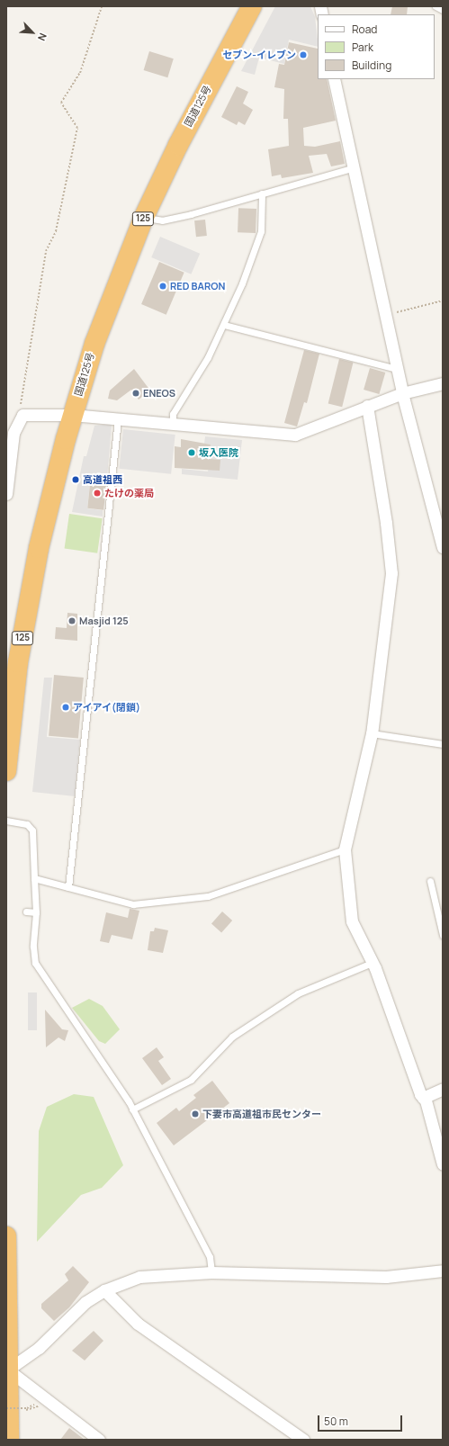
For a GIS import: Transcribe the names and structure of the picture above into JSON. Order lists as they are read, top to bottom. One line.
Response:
{"streets":{"highway":["国道125号","125"]},"places":["セブン-イレブン","RED BARON","ENEOS","坂入医院","高道祖西","たけの薬局","Masjid 125","アイアイ(閉鎖)","下妻市高道祖市民センター"],"legend":["Road","Park","Building"],"scale_bar":"50 m","north":"bottom right"}
